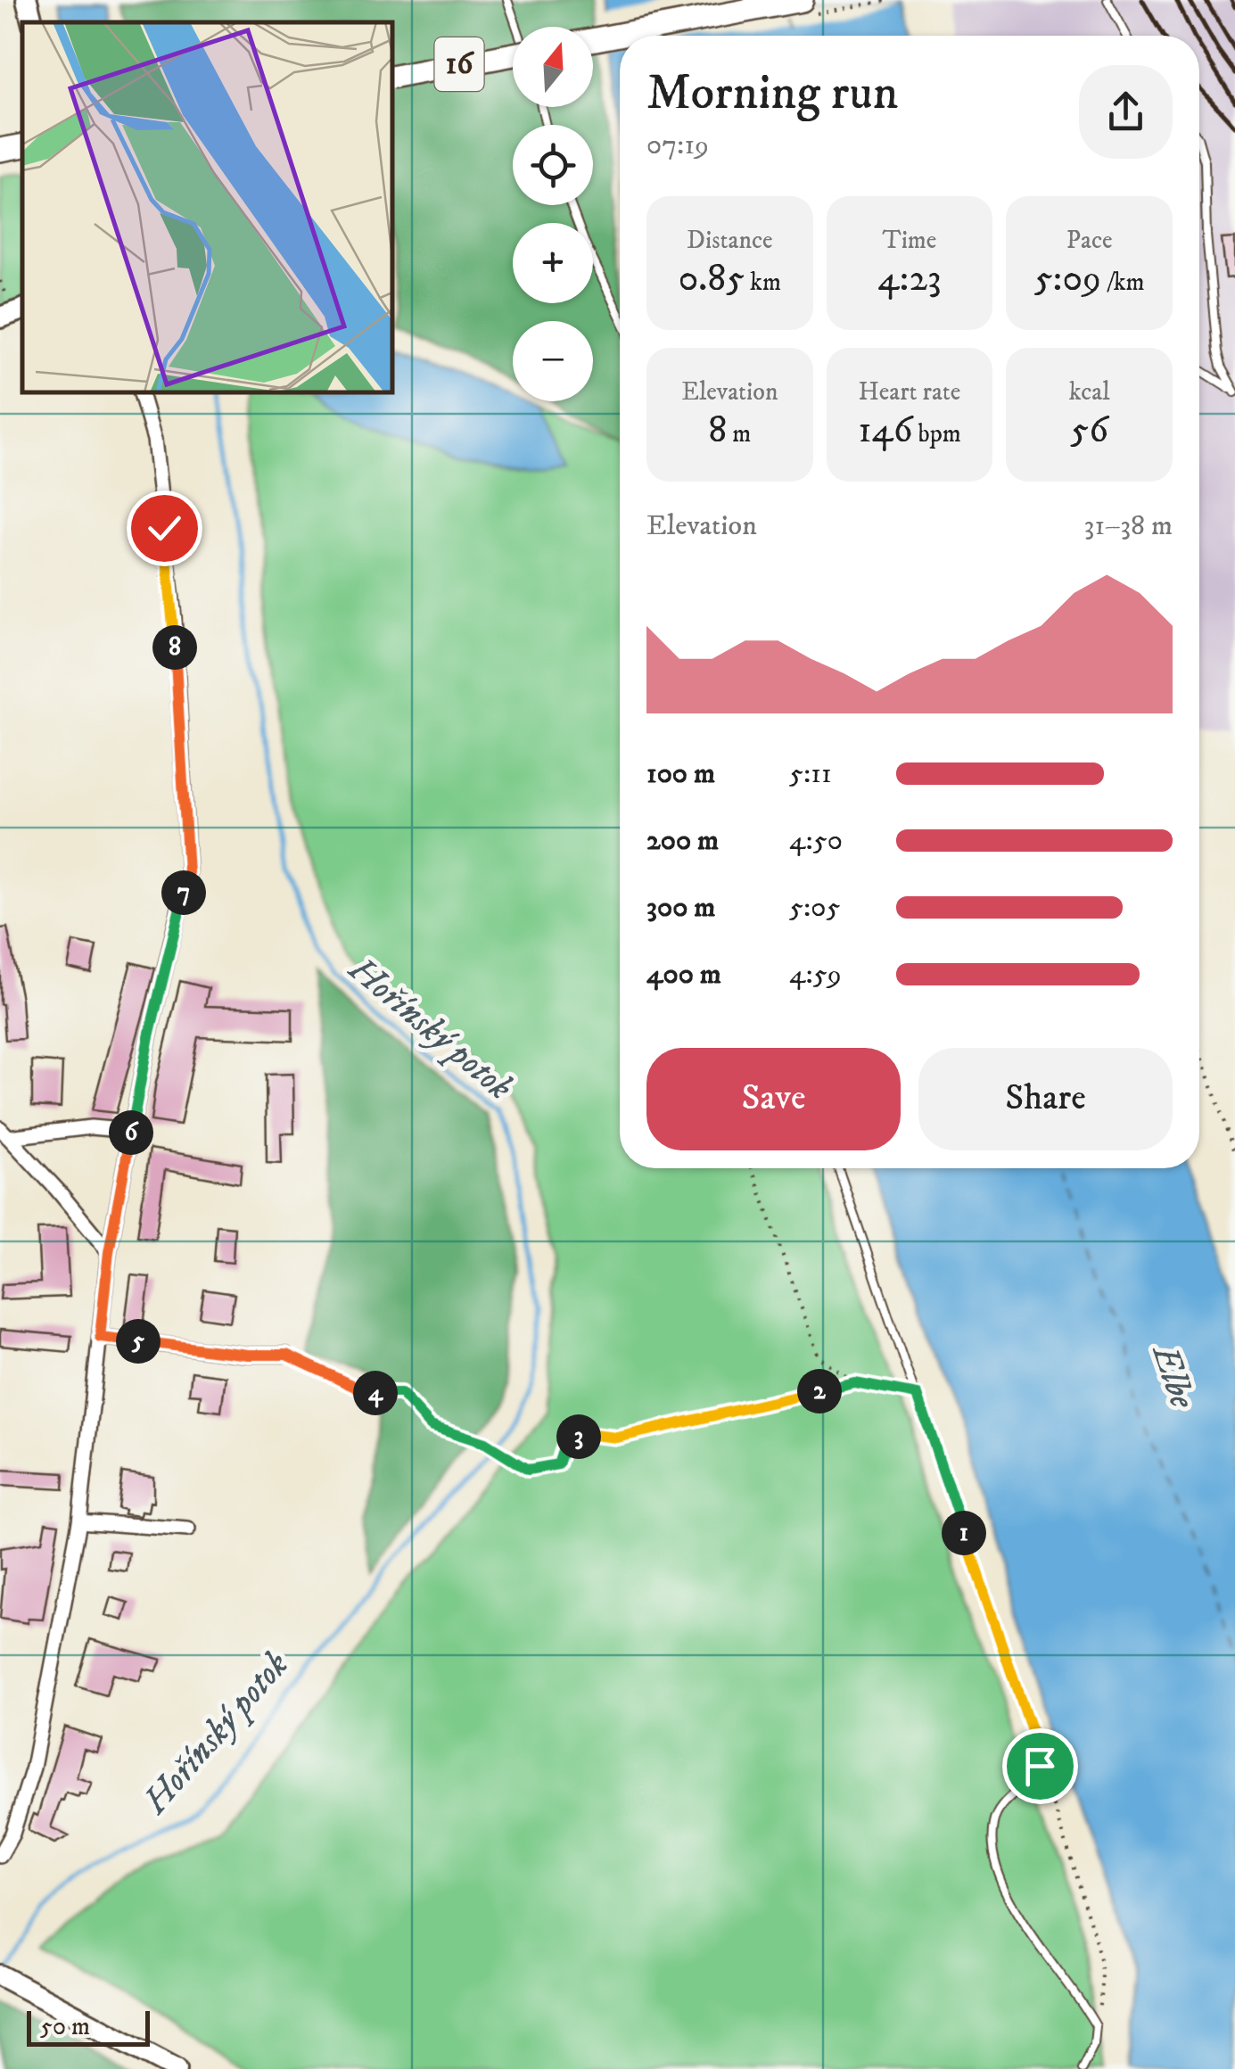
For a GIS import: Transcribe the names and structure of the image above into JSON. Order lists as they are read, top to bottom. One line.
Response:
{"streets":{"main road":["16"]},"water":["Hořínský potok","Elbe"],"scale_bar":"50 m","north":"top","page":{"map_buttons":["+","−"],"heading":["Morning run","07:19"],"stats":[["Distance","0.85 km"],["Time","4:23"],["Pace","5:09 /km"],["Elevation","8 m"],["Heart rate","146 bpm"],["kcal","56"]],"chart":["Elevation","31–38 m"],"pins":["8","7","6","5","2","4","3","1"],"list":[{"name":"100 m","note":"5:11"},{"name":"200 m","note":"4:50"},{"name":"300 m","note":"5:05"},{"name":"400 m","note":"4:59"}],"buttons":["Save","Share"],"scale":"50 m"}}
